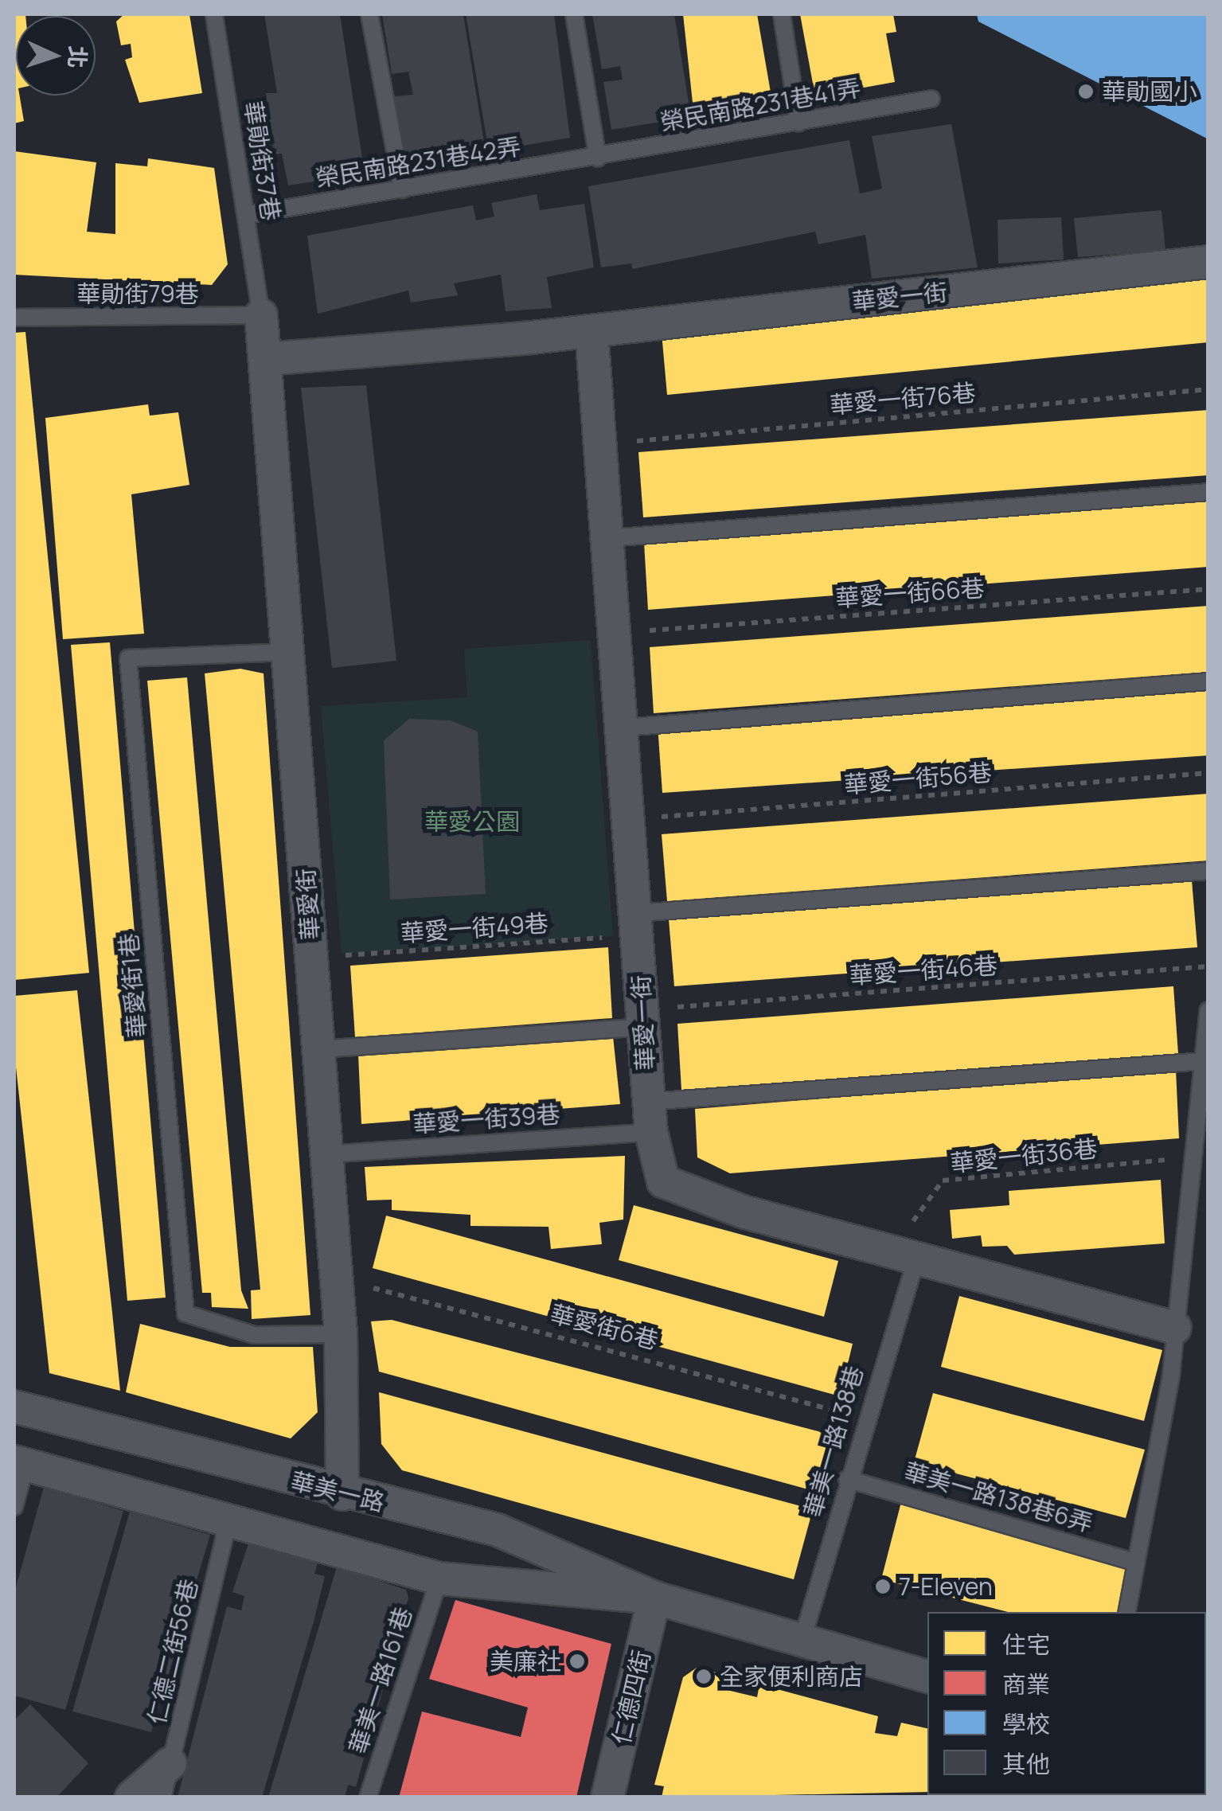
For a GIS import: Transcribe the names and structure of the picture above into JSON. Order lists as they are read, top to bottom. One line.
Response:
{"streets":{"street":["華愛一街","華愛街","華美一路","仁德四街"],"lane":["榮民南路231巷41弄","華勛街37巷","榮民南路231巷42弄","華勛街79巷","華愛街1巷","華愛一街39巷","華美一路138巷","華美一路138巷6弄","仁德二街56巷","華美一路161巷"],"path":["華愛一街76巷","華愛一街66巷","華愛一街56巷","華愛一街49巷","華愛一街46巷","華愛一街36巷","華愛街6巷"]},"crossings":[["榮民南路231巷41弄","榮民南路231巷42弄"],["華勛街37巷","榮民南路231巷42弄"],["華勛街37巷","華勛街79巷"],["華勛街37巷","華愛街"],["華勛街79巷","華愛街"],["華愛一街","華愛一街76巷"],["華愛一街","華愛一街66巷"],["華愛一街","華愛一街56巷"],["華愛一街","華愛街"],["華愛一街","華愛一街49巷"],["華愛一街","華愛一街46巷"],["華愛一街","華愛一街39巷"],["華愛一街","華愛一街36巷"],["華愛一街","華美一路138巷"],["華愛街","華愛一街49巷"],["華愛街","華愛街1巷"],["華愛街","華愛一街39巷"],["華愛街","華愛街6巷"],["華愛街","華美一路"],["華愛一街36巷","華美一路138巷"],["華愛街6巷","華美一路138巷"],["華美一路138巷","華美一路"],["華美一路138巷","華美一路138巷6弄"],["華美一路","仁德二街56巷"],["華美一路","華美一路161巷"],["華美一路","仁德四街"]],"parks":["華愛公園"],"places":["華勛國小","7-Eleven","美廉社","全家便利商店"],"legend":["住宅","商業","學校","其他"],"north":"right"}
